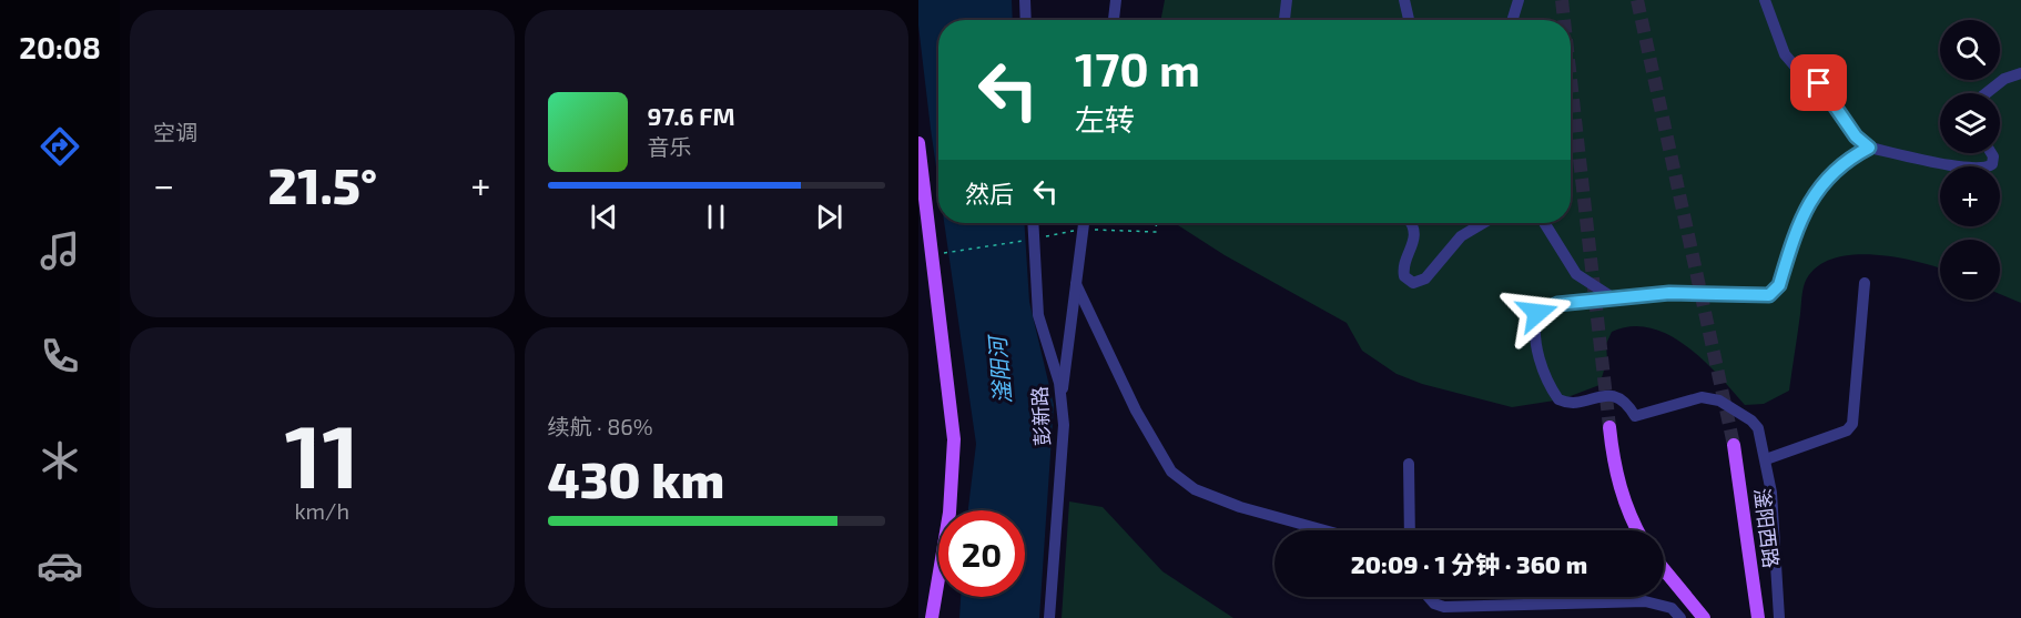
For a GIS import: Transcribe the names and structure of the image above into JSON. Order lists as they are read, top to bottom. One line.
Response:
{"streets":{"main road":["滏阳西路"],"street":["彭新路"]},"water":["滏阳河"],"page":{"tabs":"20:08","tile":["空调",["11","km/h"],["续航 · 86%","430 km"]],"map_buttons":["+","−"],"turn":["170 m","左转"],"song":["97.6 FM","音乐"],"heat":["−","21.5°","+"],"then":"然后","limit":"20","trip":"20:09 · 1 分钟 · 360 m"}}
